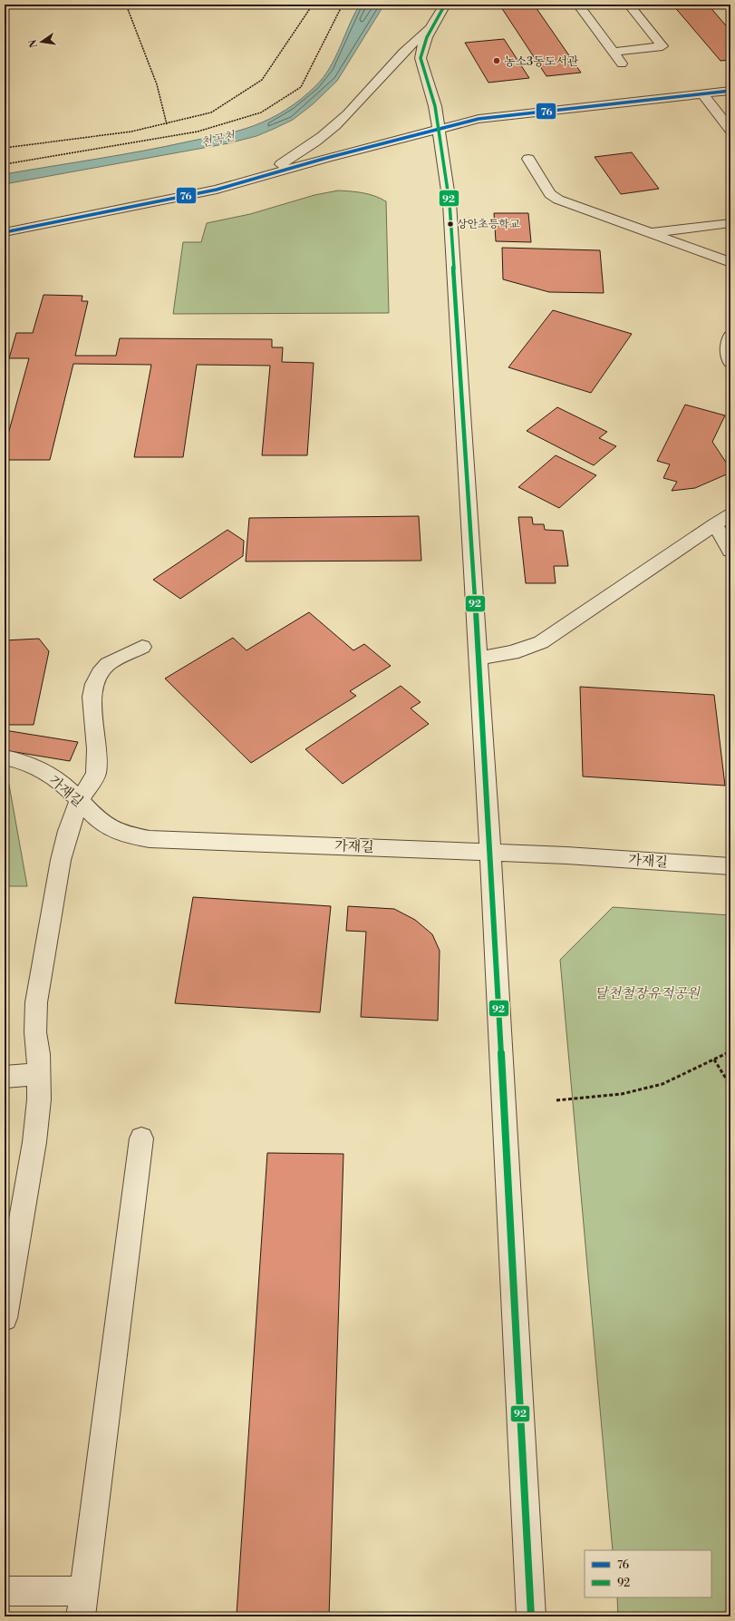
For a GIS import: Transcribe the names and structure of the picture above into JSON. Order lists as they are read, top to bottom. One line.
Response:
{"streets":{"street":["가재길"]},"water":["천곡천"],"parks":["달천철장유적공원"],"places":["농소3동도서관","상안초등학교"],"lines":["transit line 92","transit line 76"],"legend":["76","92"],"north":"left"}
